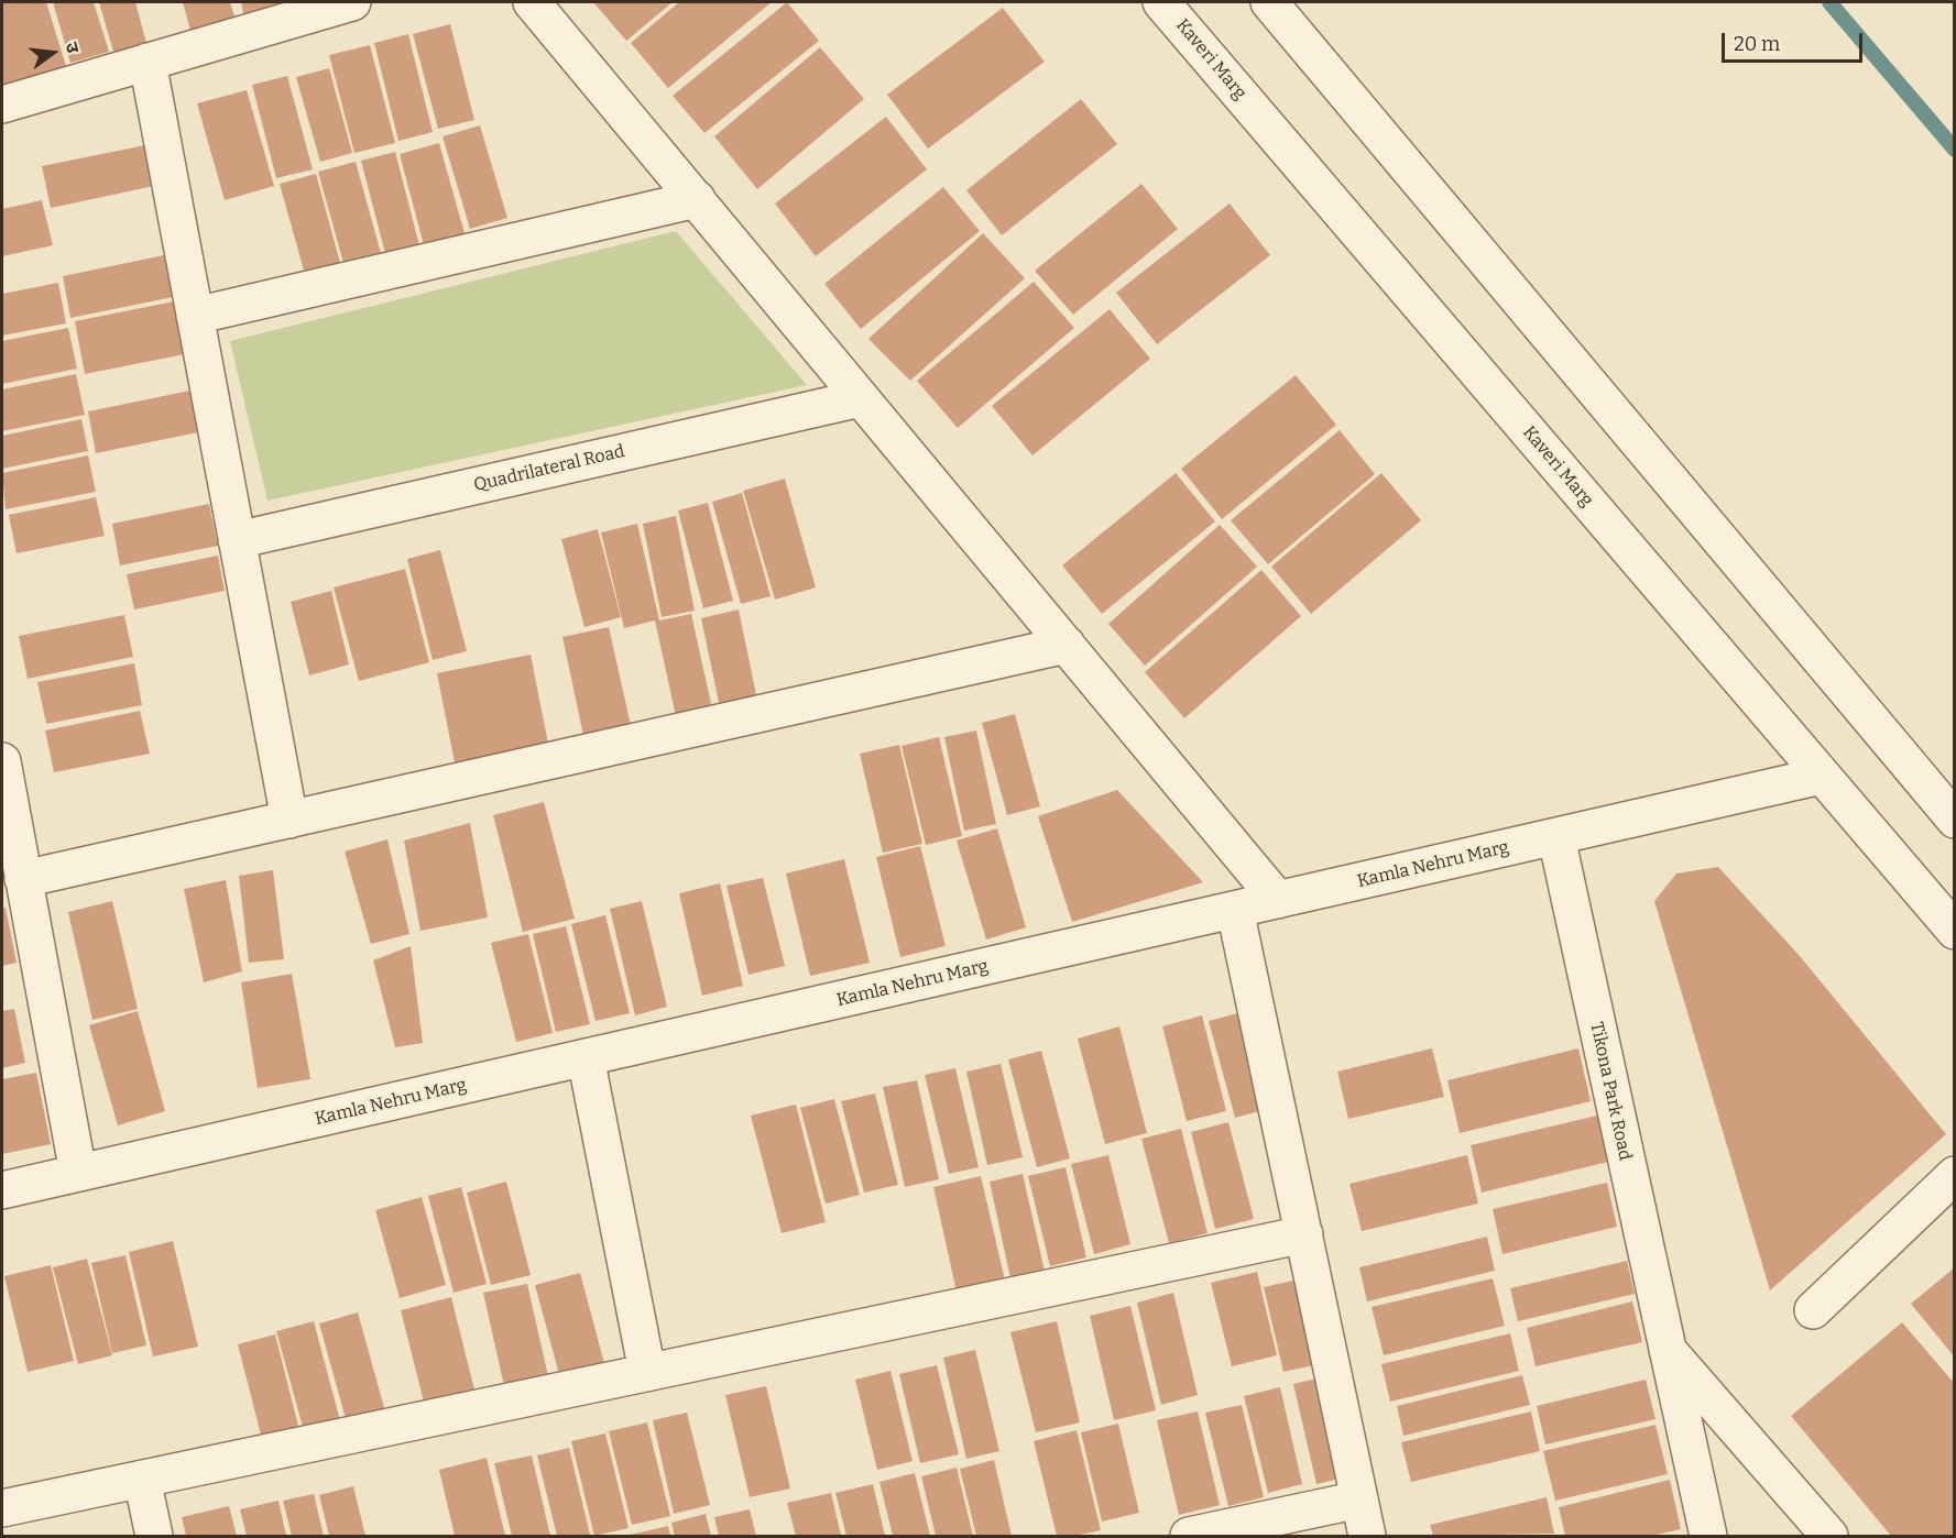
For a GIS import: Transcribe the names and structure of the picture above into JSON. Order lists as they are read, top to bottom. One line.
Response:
{"streets":{"street":["Kaveri Marg","Quadrilateral Road","Kamla Nehru Marg","Tikona Park Road"]},"crossings":[["Kaveri Marg","Kamla Nehru Marg"],["Kamla Nehru Marg","Tikona Park Road"]],"scale_bar":"20 m","north":"right"}
